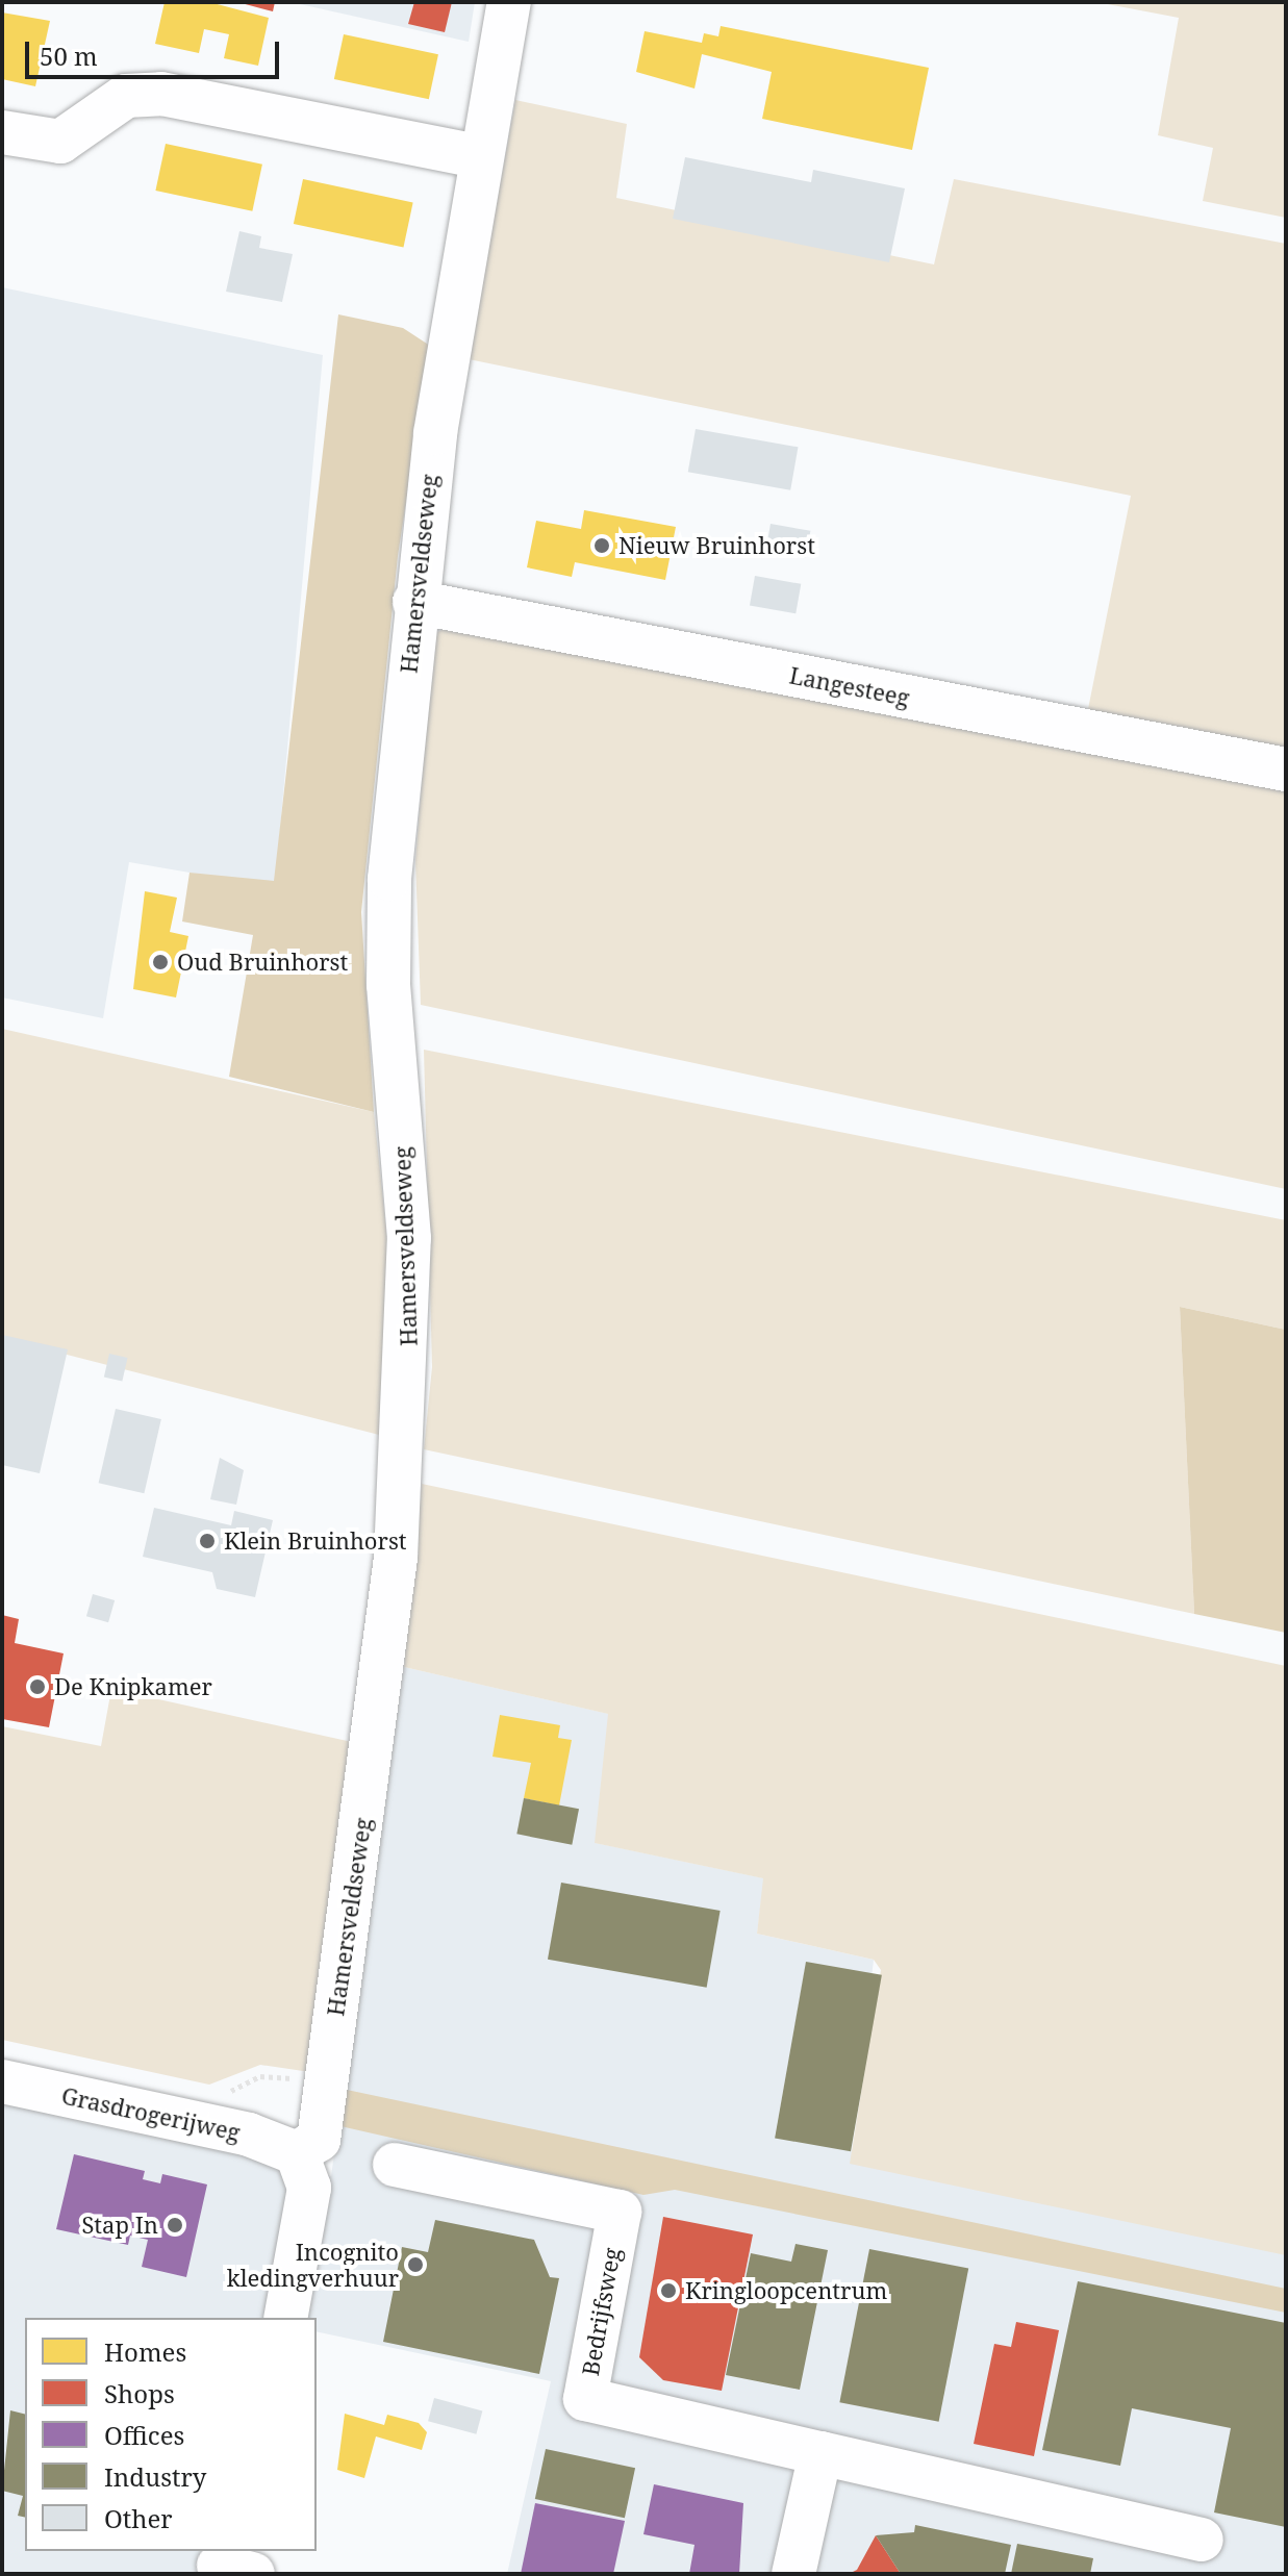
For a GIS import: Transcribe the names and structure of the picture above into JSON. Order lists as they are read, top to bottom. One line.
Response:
{"streets":{"street":["Hamersveldseweg","Langesteeg","Grasdrogerijweg","Bedrijfsweg"]},"crossings":[["Hamersveldseweg","Langesteeg"],["Hamersveldseweg","Grasdrogerijweg"]],"places":["Nieuw Bruinhorst","Oud Bruinhorst","Klein Bruinhorst","De Knipkamer","Stap In","Incognito kledingverhuur","Kringloopcentrum"],"legend":["Homes","Shops","Offices","Industry","Other"],"scale_bar":"50 m"}
